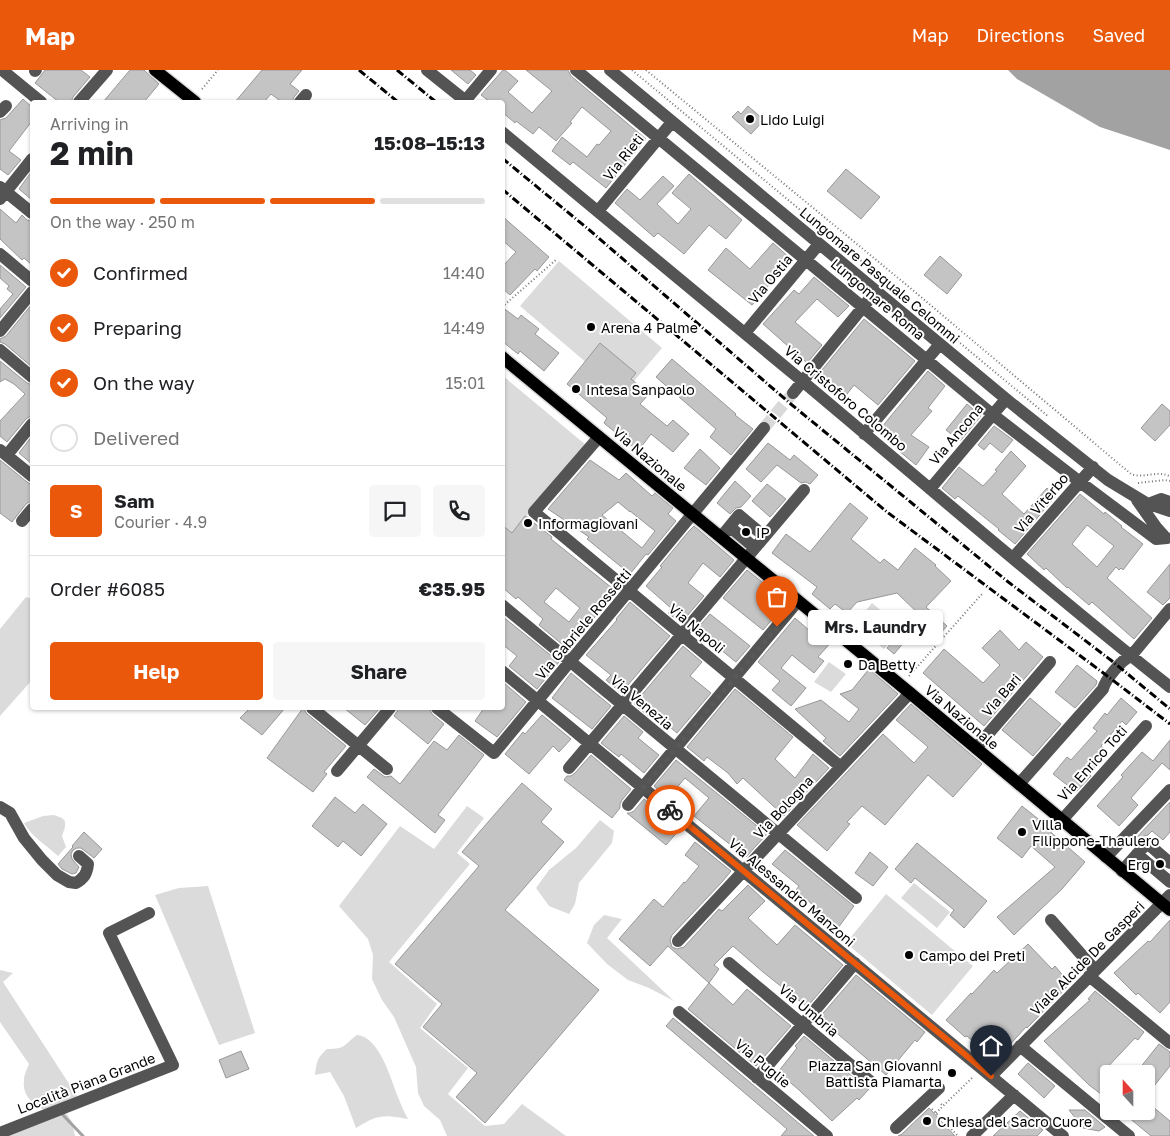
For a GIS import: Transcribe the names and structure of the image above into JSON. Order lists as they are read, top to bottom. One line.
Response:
{"streets":{"main road":["Via Nazionale"],"street":["Via Rieti","Lungomare Pasquale Celommi","Via Ostia","Lungomare Roma","Via Cristoforo Colombo","Via Ancona","Via Viterbo","Via Gabriele Rossetti","Via Napoli","Via Bari","Via Venezia","Via Enrico Toti","Via Bologna","Via Alessandro Manzoni","Viale Alcide De Gasperi","Via Umbria","Via Puglie","Località Piana Grande"]},"crossings":[["Via Rieti","Lungomare Pasquale Celommi"],["Via Rieti","Lungomare Roma"],["Via Rieti","Via Cristoforo Colombo"],["Lungomare Pasquale Celommi","Via Ostia"],["Lungomare Pasquale Celommi","Lungomare Roma"],["Lungomare Pasquale Celommi","Via Ancona"],["Lungomare Pasquale Celommi","Via Viterbo"],["Via Ostia","Lungomare Roma"],["Via Ostia","Via Cristoforo Colombo"],["Lungomare Roma","Via Ancona"],["Lungomare Roma","Via Viterbo"],["Via Cristoforo Colombo","Via Ancona"],["Via Cristoforo Colombo","Via Viterbo"],["Via Nazionale","Via Gabriele Rossetti"],["Via Nazionale","Via Napoli"],["Via Nazionale","Via Bari"],["Via Nazionale","Via Enrico Toti"],["Via Nazionale","Via Bologna"],["Via Nazionale","Viale Alcide De Gasperi"],["Via Gabriele Rossetti","Via Napoli"],["Via Gabriele Rossetti","Via Venezia"],["Via Gabriele Rossetti","Via Alessandro Manzoni"],["Via Napoli","Via Bologna"],["Via Venezia","Via Bologna"],["Via Bologna","Via Alessandro Manzoni"],["Via Alessandro Manzoni","Viale Alcide De Gasperi"]],"places":["Lido Luigi","Arena 4 Palme","Intesa Sanpaolo","Informagiovani","IP","Mrs. Laundry","Da Betty","Villa Filippone-Thaulero","Erg","Campo dei Preti","Piazza San Giovanni Battista Piamarta","Chiesa del Sacro Cuore"],"north":"top","page":{"header":"Map","nav":["Map","Directions","Saved"],"heading":["2 min","Arriving in","15:08–15:13"],"panel":["Sam","Courier · 4.9","Order #6085","€35.95"],"bar":"On the way · 250 m","list":[["Confirmed","14:40"],["Preparing","14:49"],["On the way","15:01"],"Delivered"],"round":"S","bubble":"Mrs. Laundry","buttons":["Help","Share"]}}
